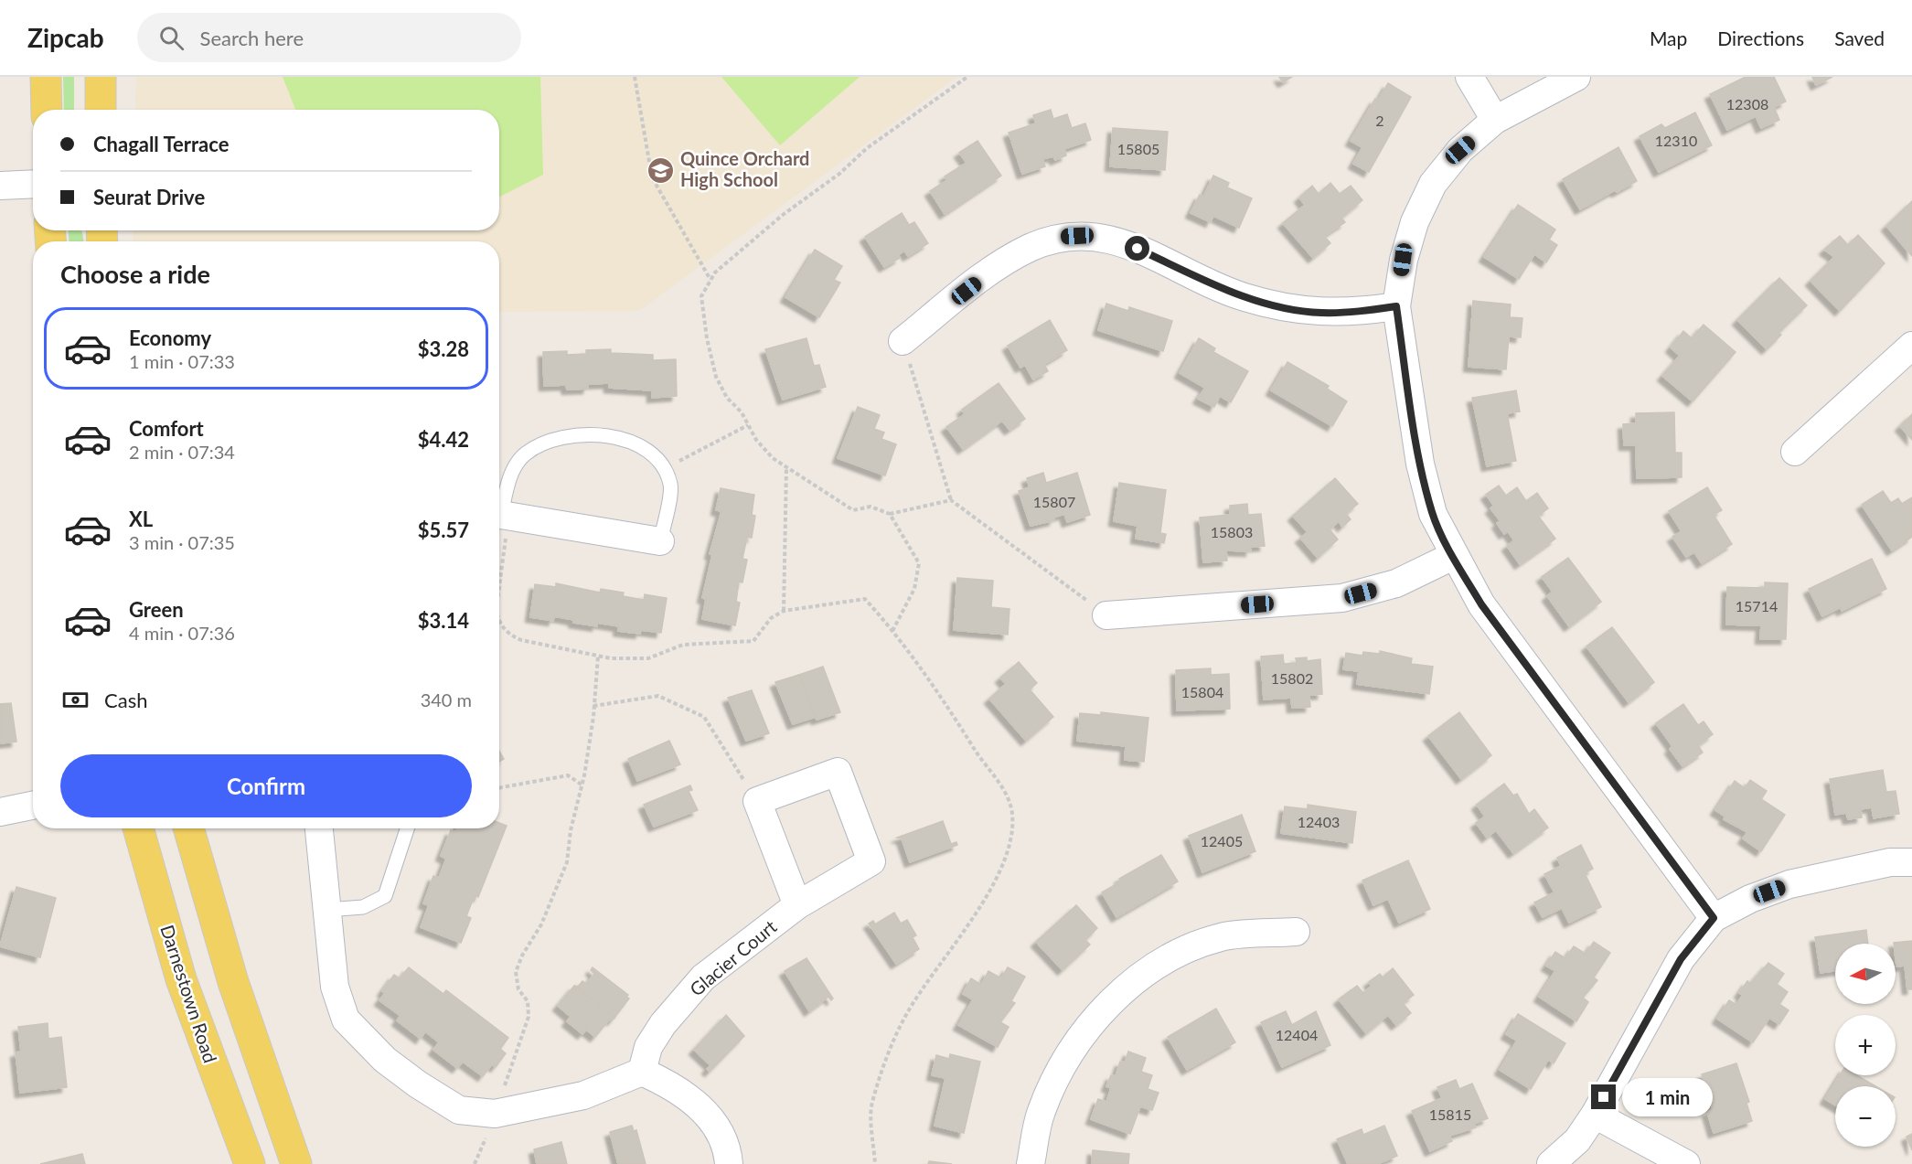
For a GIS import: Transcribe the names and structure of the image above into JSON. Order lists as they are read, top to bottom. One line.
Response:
{"streets":{"main road":["Darnestown Road"],"street":["Glacier Court"]},"places":{"school or university":["Quince Orchard High School"]},"house_numbers":["12308","2","12310","15805","15807","15803","15714","15802","15804","12403","12405","12404","15815"],"north":"left","page":{"header":"Zipcab","search":"Search here","nav":["Map","Directions","Saved"],"banner":["Chagall Terrace","Seurat Drive"],"heading":"Choose a ride","list":[{"name":"Economy","note":"1 min · 07:33","value":"$3.28"},{"name":"Comfort","note":"2 min · 07:34","value":"$4.42"},{"name":"XL","note":"3 min · 07:35","value":"$5.57"},{"name":"Green","note":"4 min · 07:36","value":"$3.14"}],"pay":["Cash","340 m"],"buttons":"Confirm","map_buttons":["+","−"],"bubble":"1 min"}}
